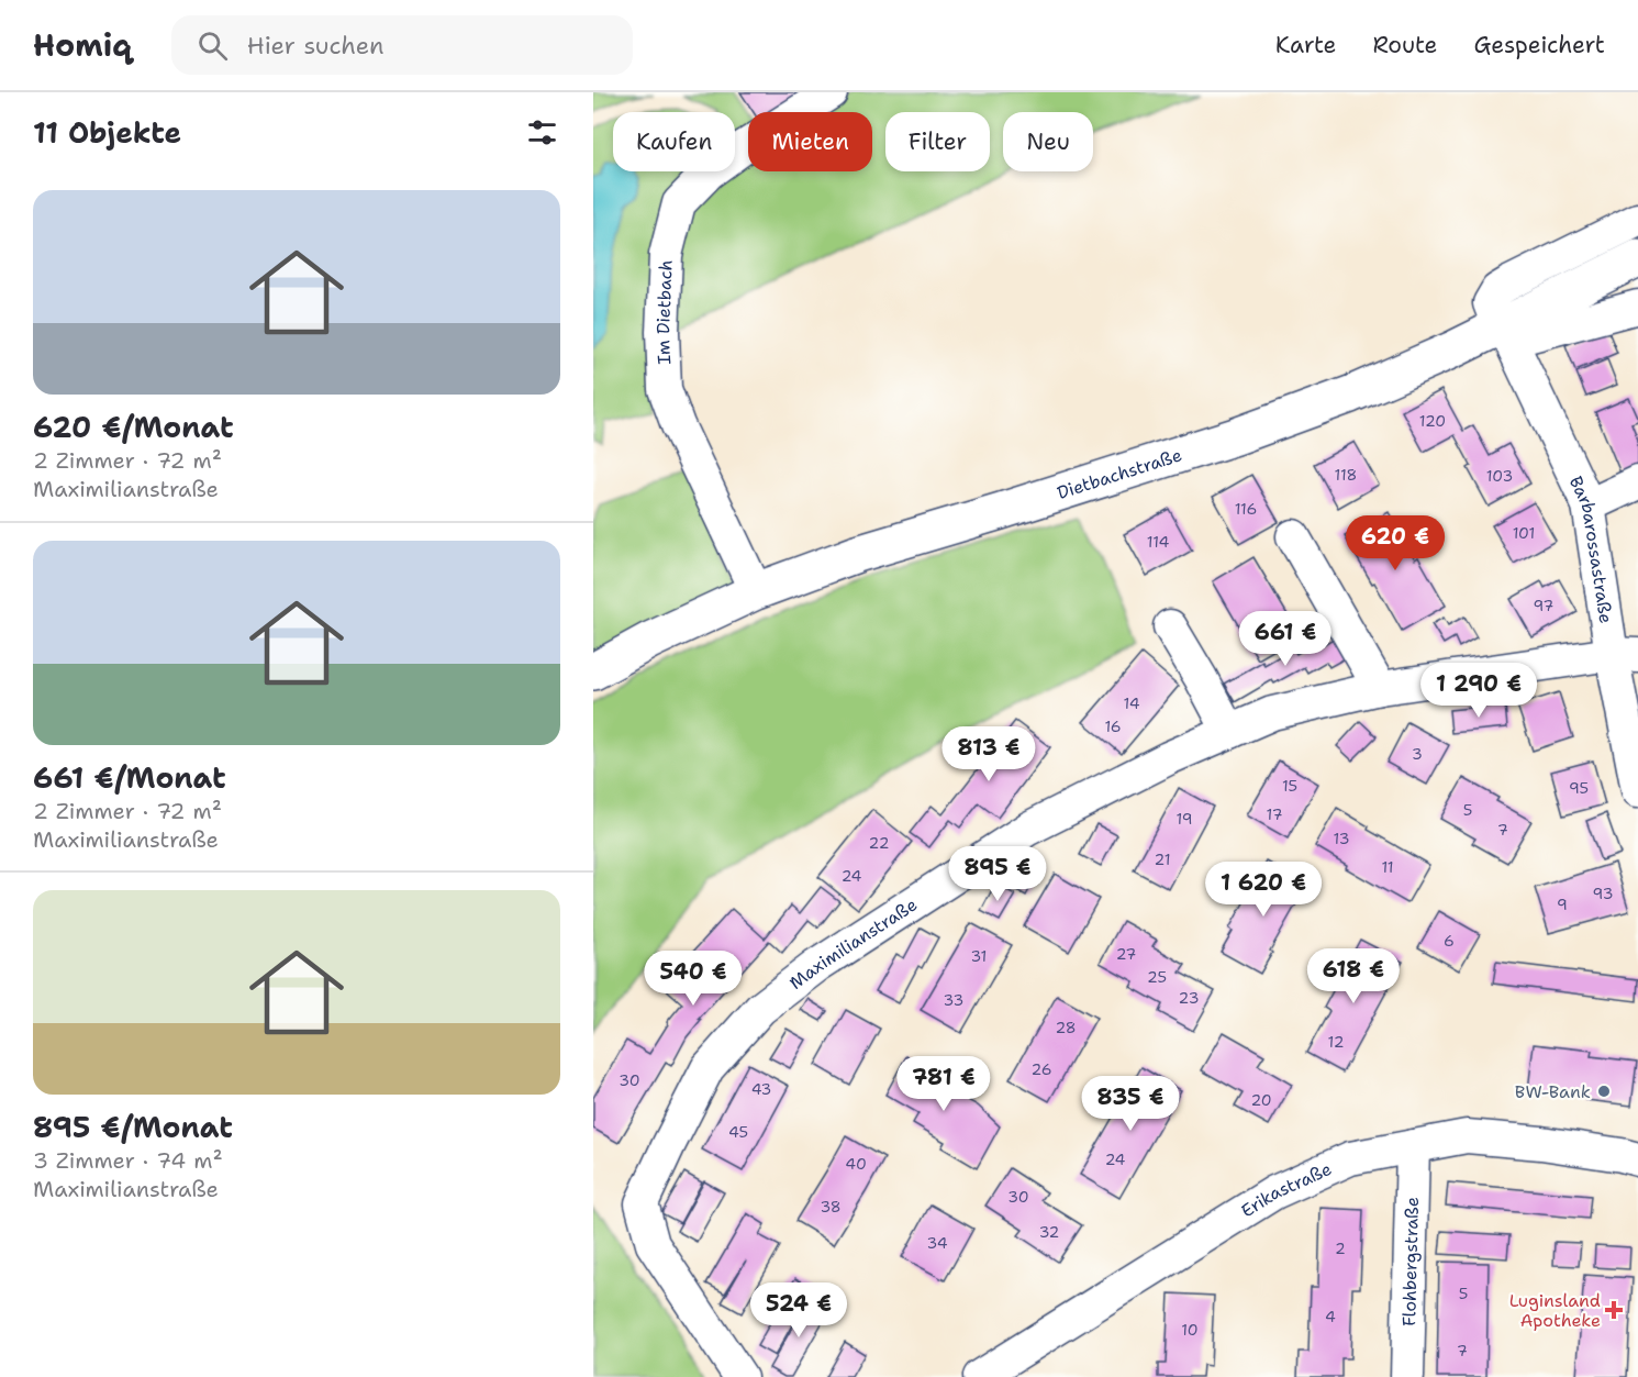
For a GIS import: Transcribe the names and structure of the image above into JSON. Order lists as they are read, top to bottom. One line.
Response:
{"streets":{"main road":["Dietbachstraße"],"street":["Im Dietbach","Barbarossastraße","Maximilianstraße","Erikastraße","Flohbergstraße"]},"crossings":[["Im Dietbach","Dietbachstraße"],["Dietbachstraße","Barbarossastraße"],["Barbarossastraße","Maximilianstraße"],["Erikastraße","Flohbergstraße"]],"places":{"other":["BW-Bank"],"health":["Luginsland Apotheke"]},"house_numbers":["120","118","103","116","101","114","97","14","16","3","15","95","5","17","19","7","13","22","21","11","24","93","9","6","27","31","25","23","33","28","12","26","30","43","20","45","24","40","30","38","32","34","2","5","4","10","7"],"page":{"header":"Homiq","search":"Hier suchen","nav":["Karte","Route","Gespeichert"],"heading":"11 Objekte","chip":["Kaufen","Mieten","Filter","Neu"],"list":[{"name":"620 €/Monat","note":"2 Zimmer · 72 m² · Maximilianstraße"},{"name":"661 €/Monat","note":"2 Zimmer · 72 m² · Maximilianstraße"},{"name":"895 €/Monat","note":"3 Zimmer · 74 m² · Maximilianstraße"}],"price":["620 €","661 €","1 290 €","813 €","895 €","1 620 €","618 €","540 €","781 €","835 €","524 €"]}}
